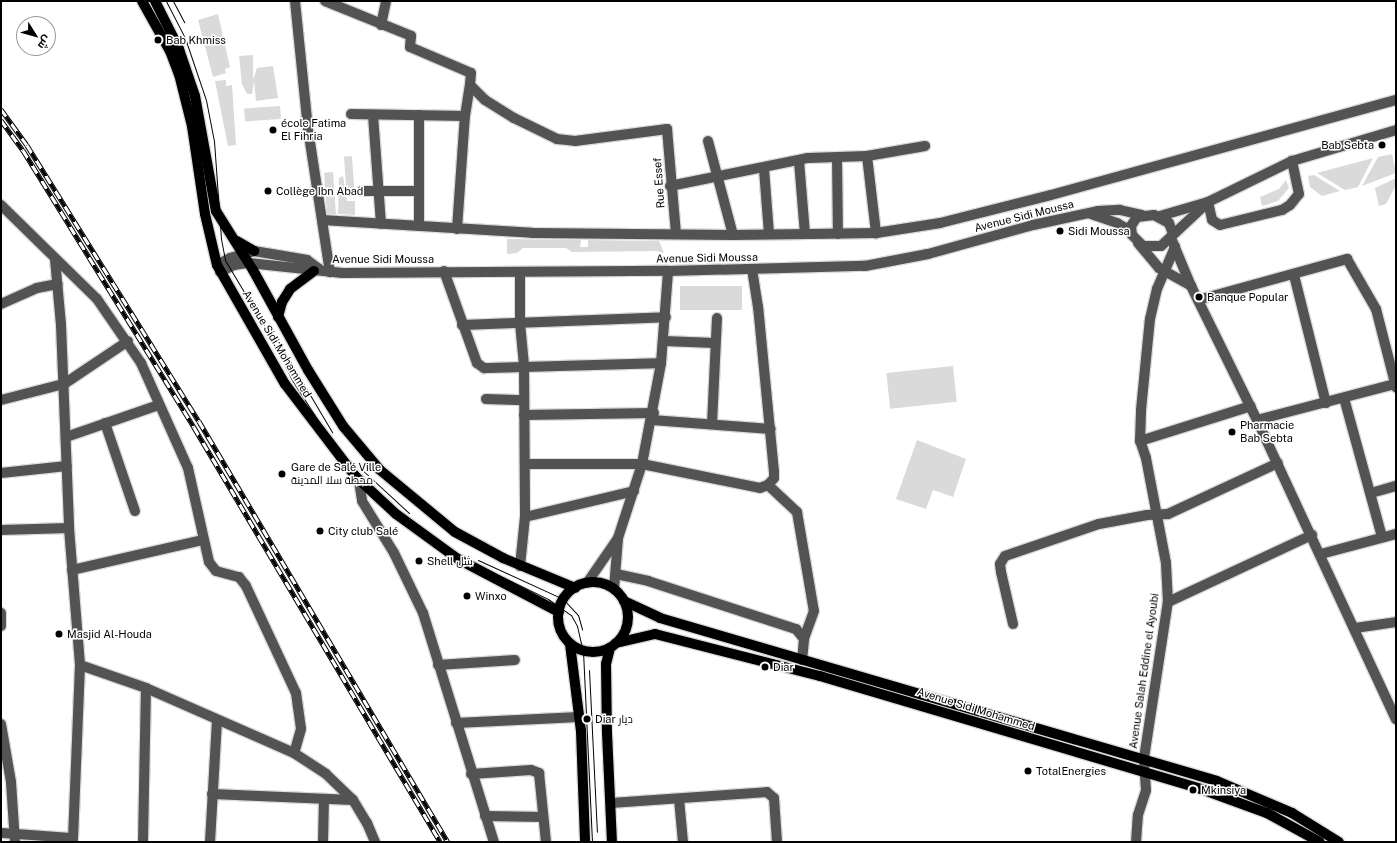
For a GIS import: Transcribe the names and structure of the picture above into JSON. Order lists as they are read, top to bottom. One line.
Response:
{"streets":{"main road":["Avenue Sidi Mohammed"],"street":["Rue Essef","Avenue Sidi Moussa","Avenue Salah Eddine el Ayoubi"]},"crossings":[["Avenue Sidi Moussa","Avenue Sidi Mohammed"],["Avenue Sidi Moussa","Avenue Salah Eddine el Ayoubi"],["Avenue Sidi Mohammed","Avenue Salah Eddine el Ayoubi"]],"places":["Bab Khmiss","école Fatima El Fihria","Bab Sebta","Collège Ibn Abad","Sidi Moussa","Banque Popular","Pharmacie Bab Sebta","Gare de Salé Ville محطة سلا المدينة","City club Salé","Shell شل","Winxo","Masjid Al-Houda","Diar","Diar ديار","TotalEnergies","Mkinsiya"],"north":"bottom right"}
